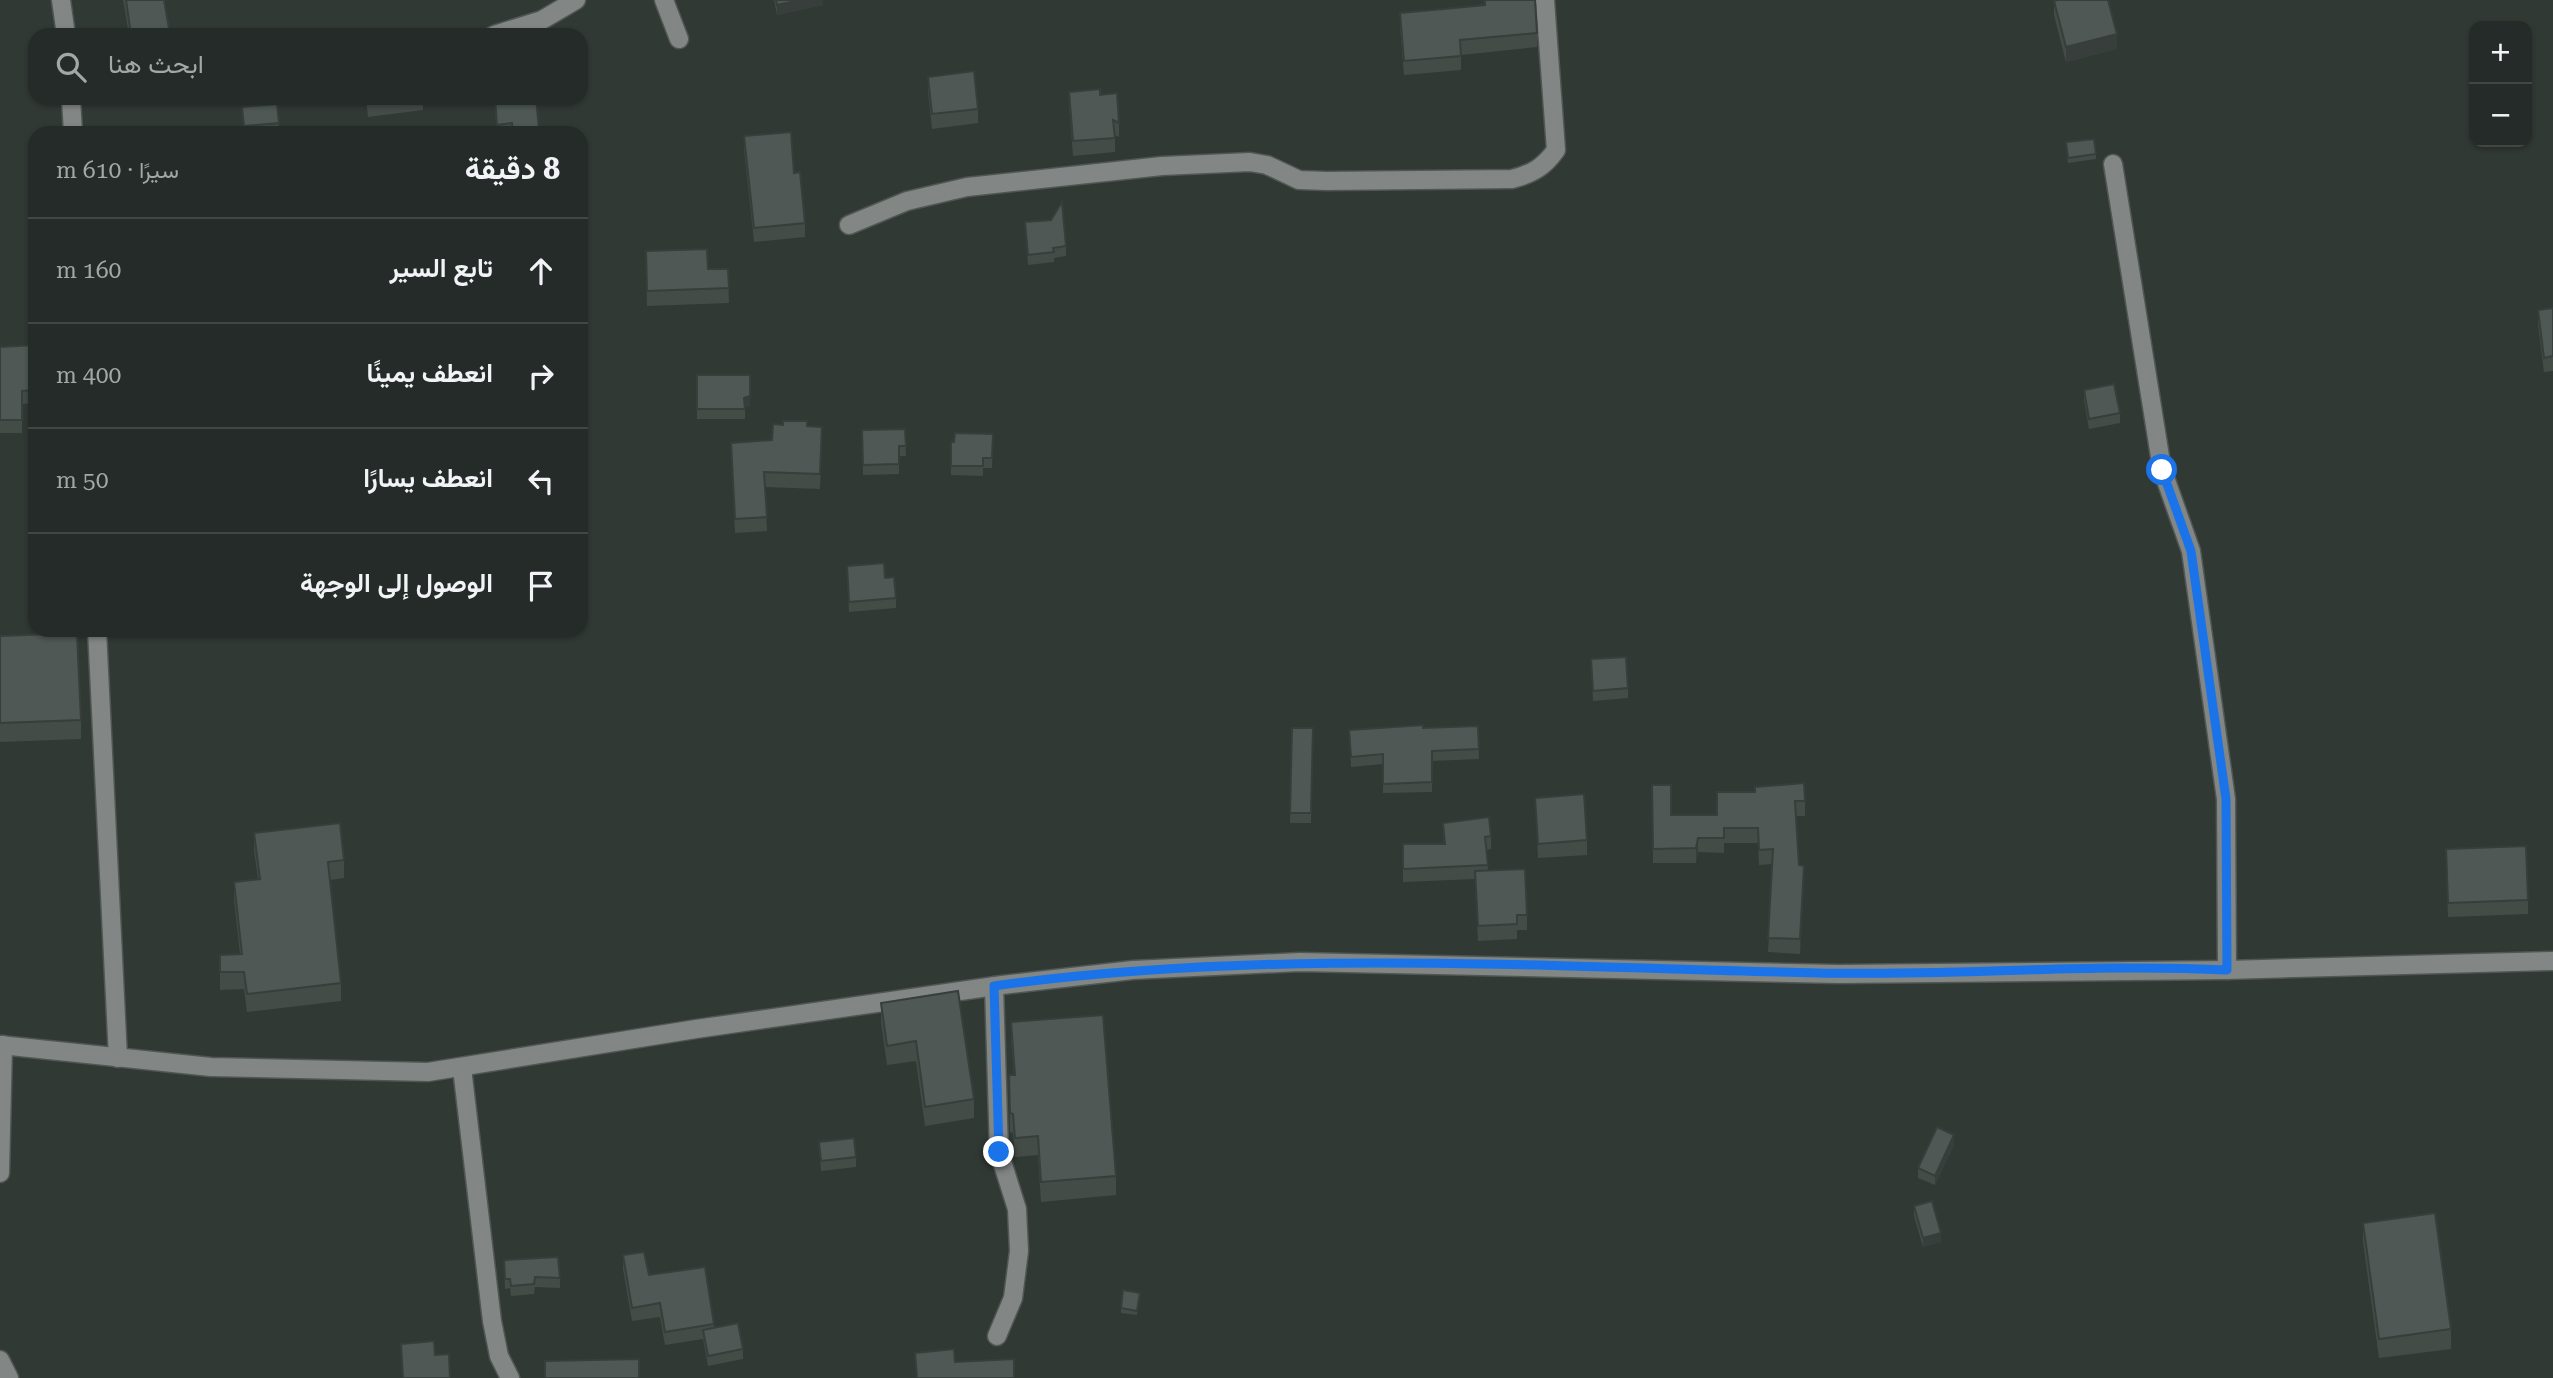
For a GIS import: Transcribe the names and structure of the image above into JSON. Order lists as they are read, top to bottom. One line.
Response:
{"page":{"map_buttons":["+","−"],"search":"ابحث هنا","heading":["8 دقيقة","سيرًا · 610 m"],"list":[["تابع السير","160 m"],["انعطف يمينًا","400 m"],["انعطف يسارًا","50 m"],"الوصول إلى الوجهة"]}}
